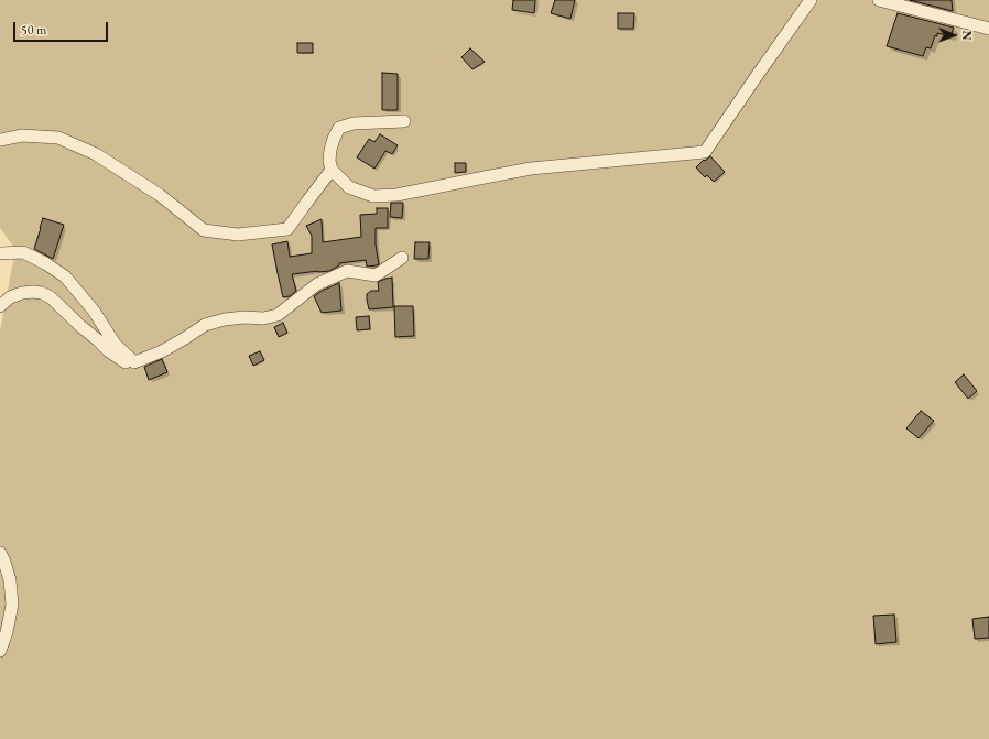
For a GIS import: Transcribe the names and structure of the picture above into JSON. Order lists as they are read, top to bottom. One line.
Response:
{"scale_bar":"50 m","north":"right"}
